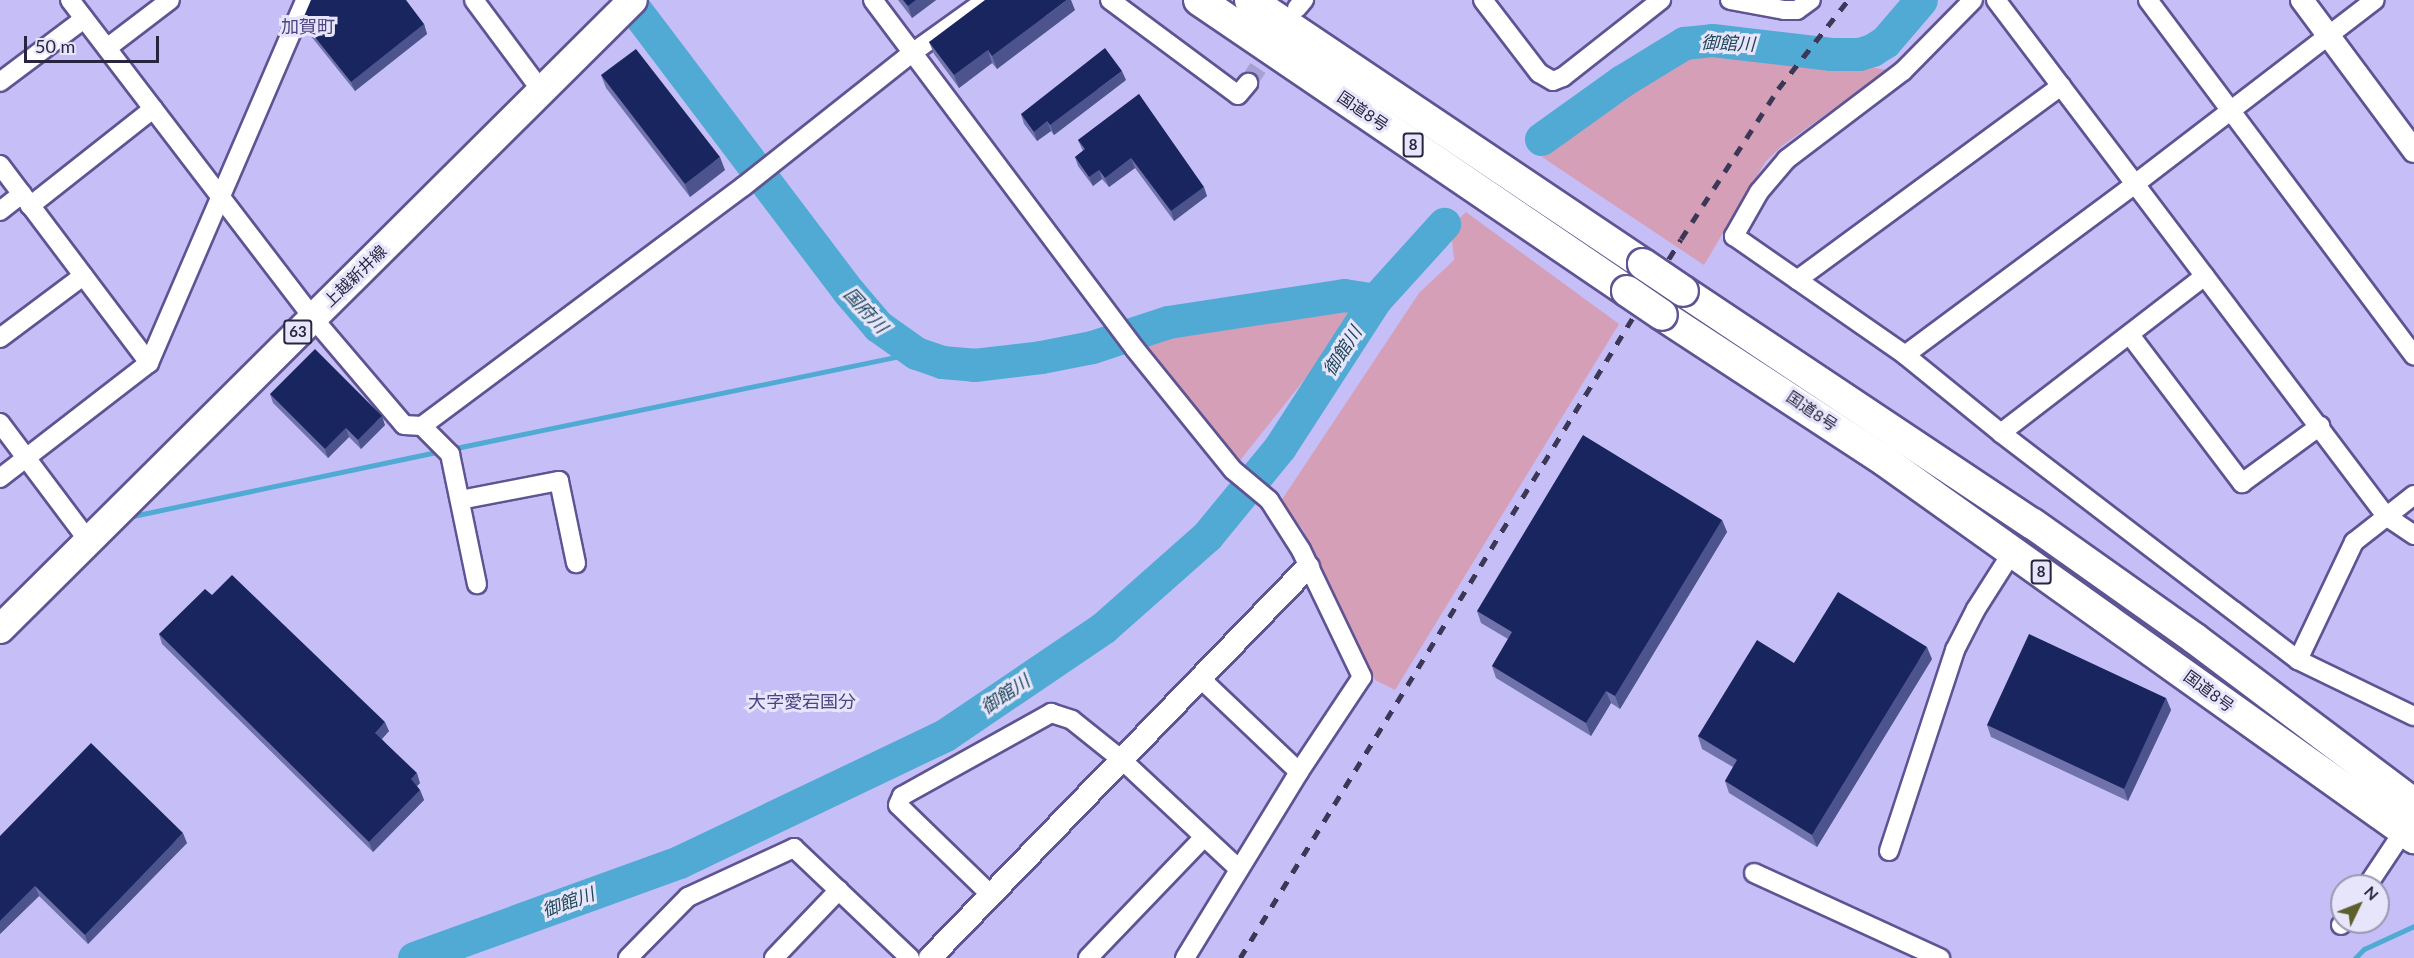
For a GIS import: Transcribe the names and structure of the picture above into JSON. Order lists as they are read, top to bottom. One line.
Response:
{"streets":{"highway":["国道8号","8"],"main road":["上越新井線","63"]},"districts":["加賀町","大字愛宕国分"],"water":["御館川","国府川"],"scale_bar":"50 m","north":"top right"}
